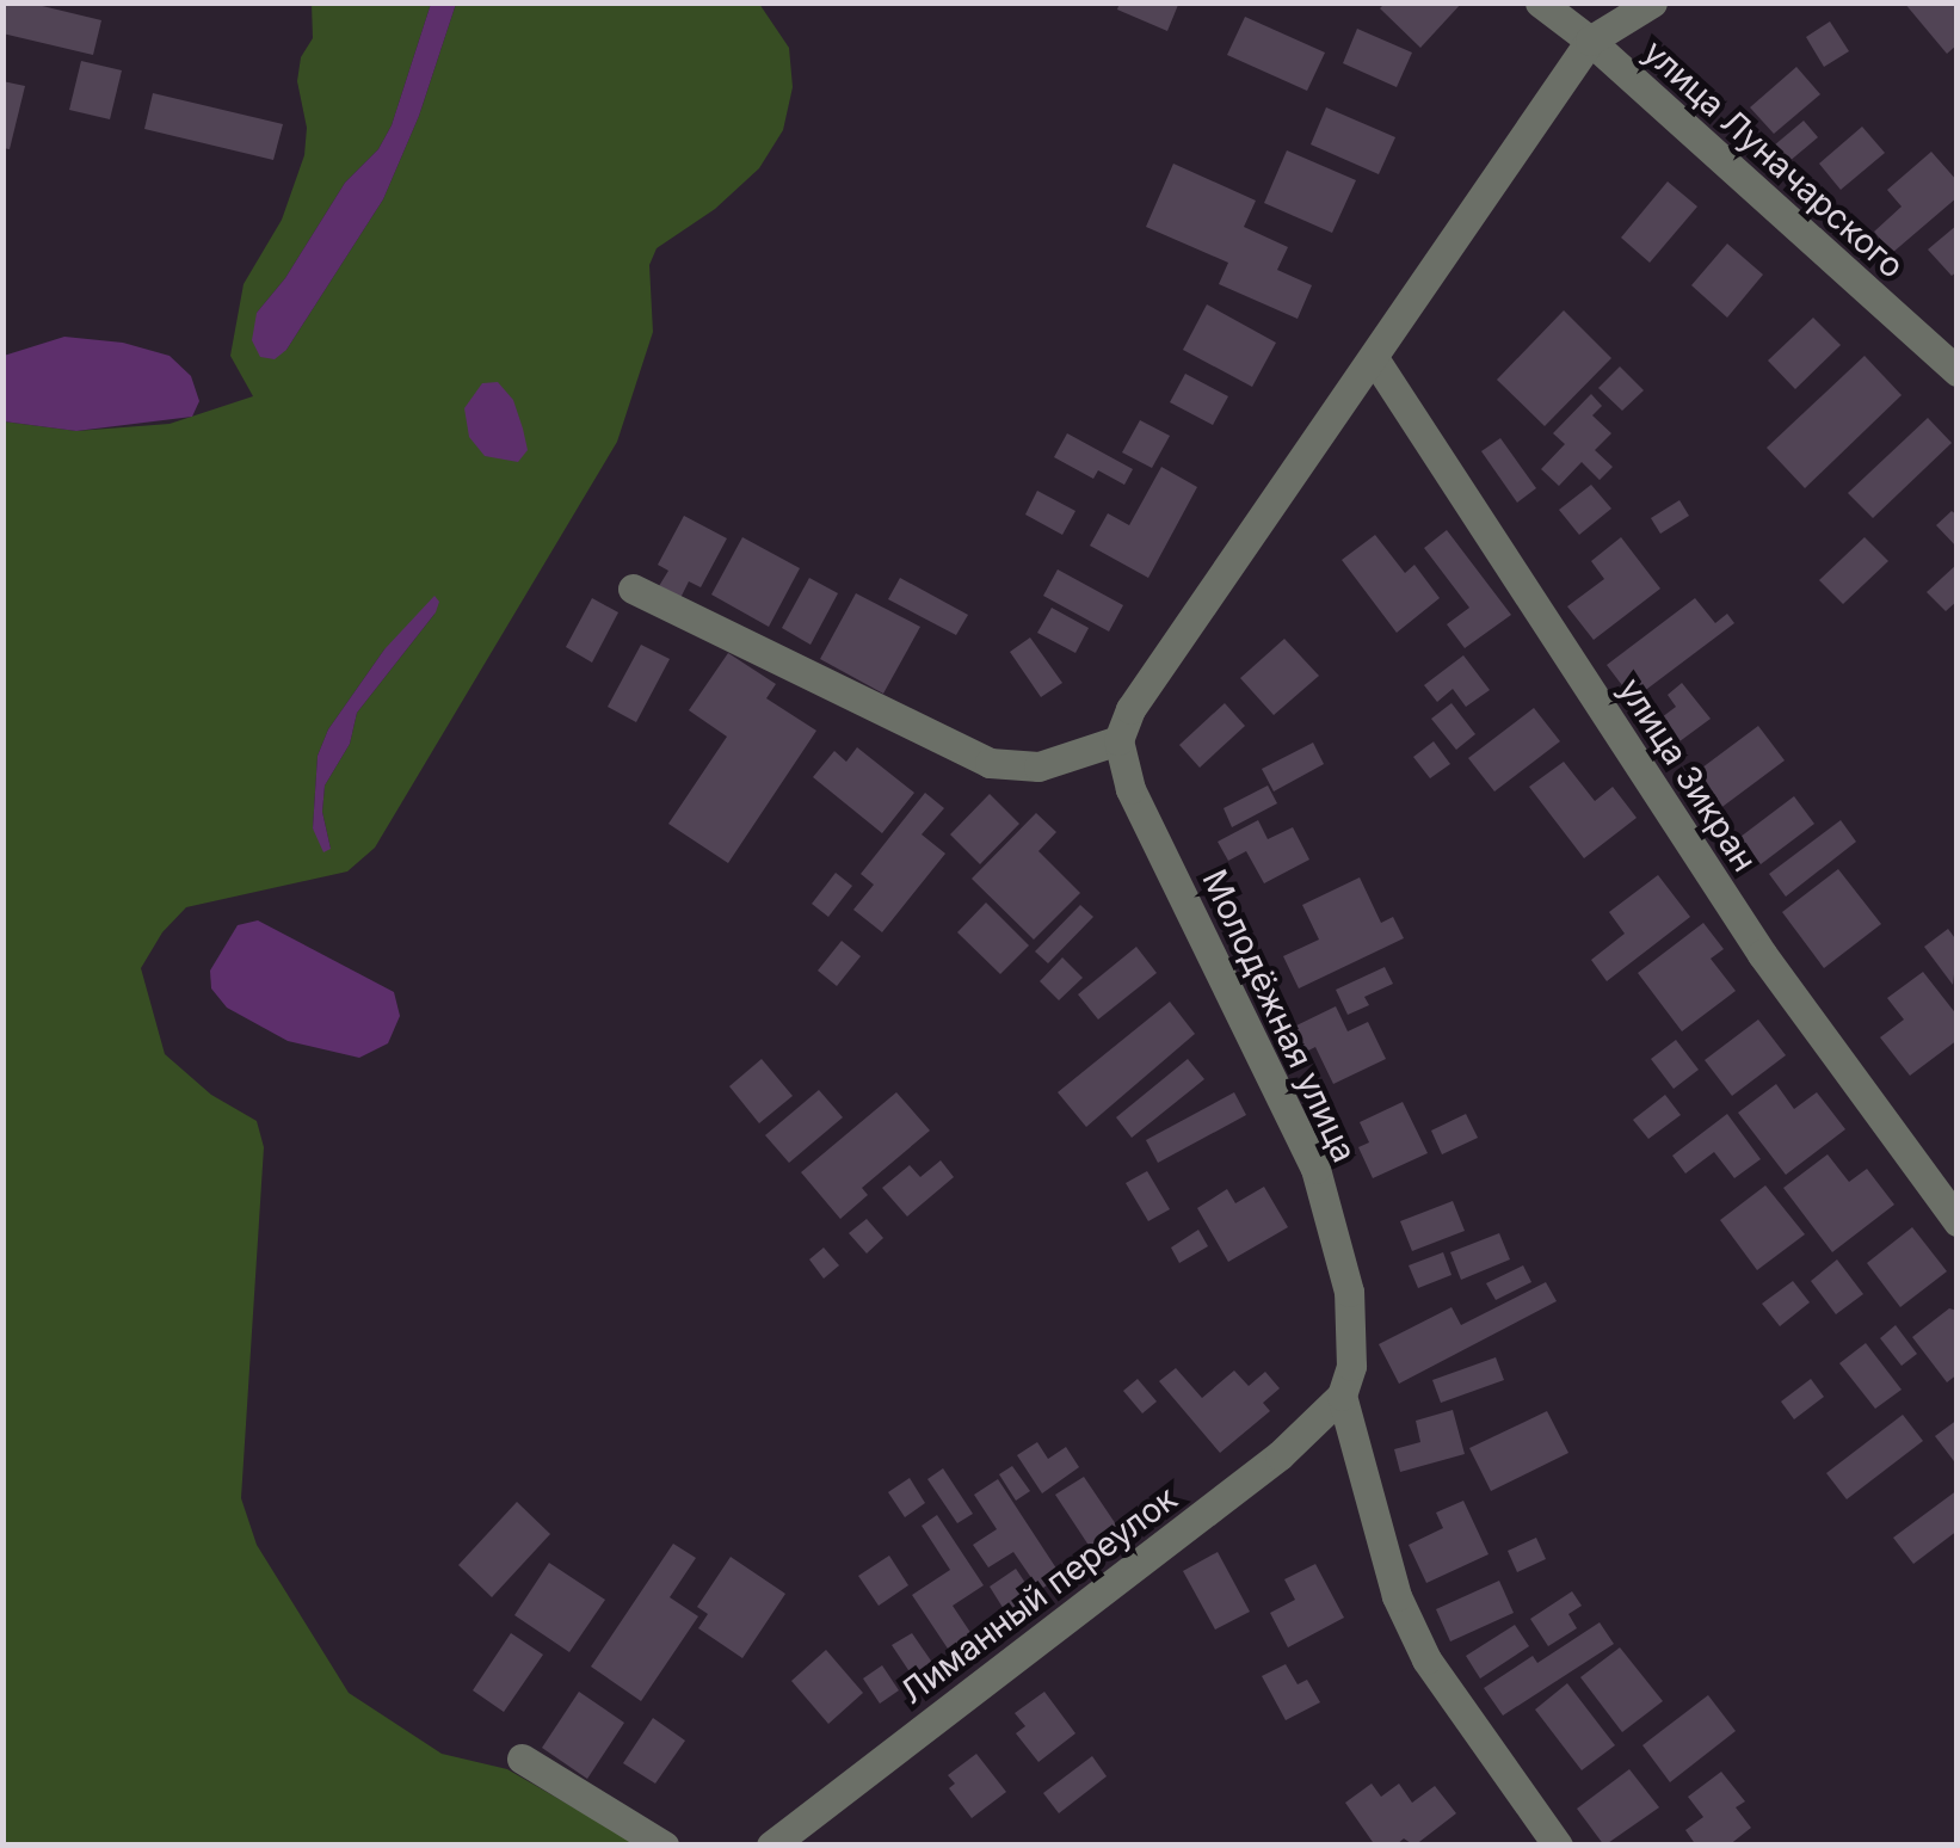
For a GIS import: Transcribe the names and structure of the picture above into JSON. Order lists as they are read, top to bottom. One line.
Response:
{"streets":{"street":["улица Луначарского","улица Зикран","Молодёжная улица","Лиманный переулок"]},"crossings":[["Молодёжная улица","Лиманный переулок"]]}
